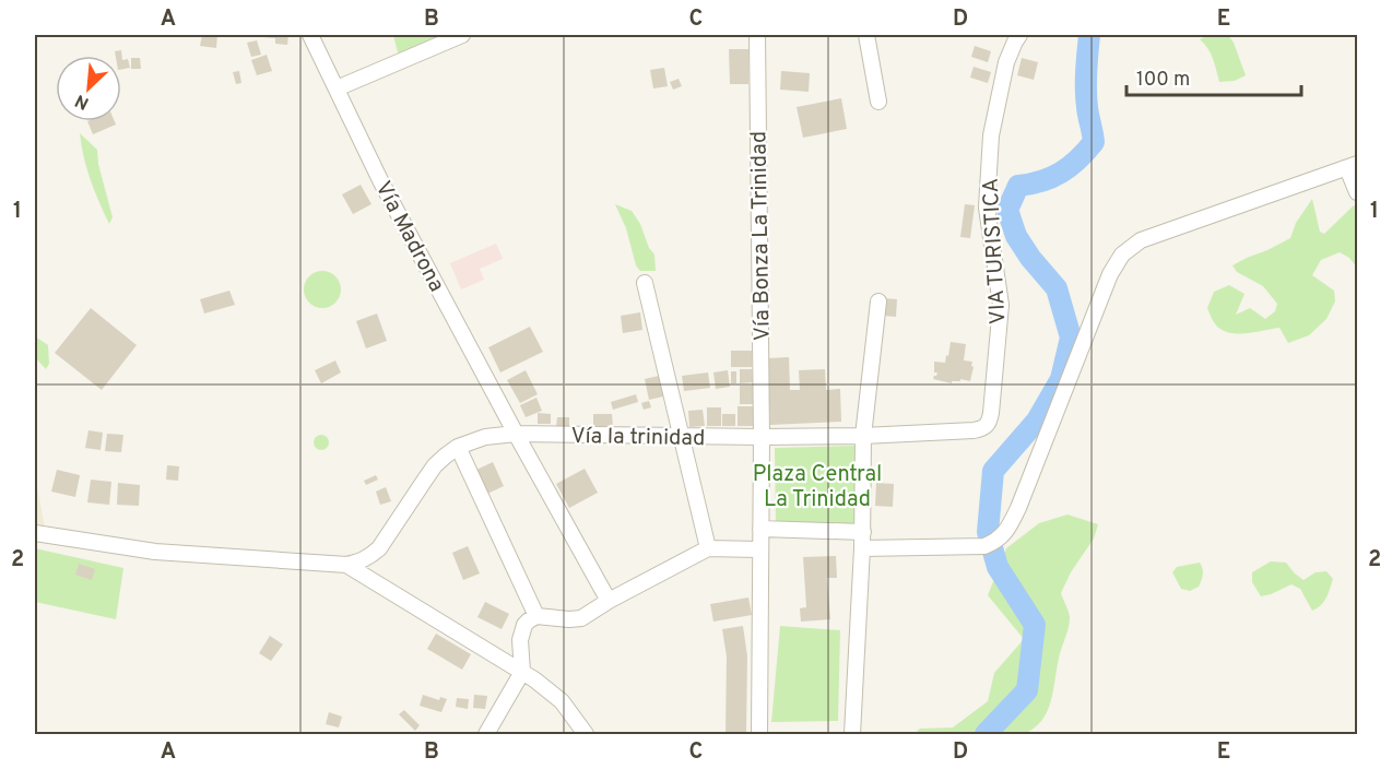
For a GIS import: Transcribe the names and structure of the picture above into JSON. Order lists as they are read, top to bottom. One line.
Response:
{"streets":{"street":["Vía Madrona","Vía Bonza La Trinidad","VIA TURISTICA","Vía la trinidad"]},"crossings":[["Vía Madrona","Vía la trinidad"],["Vía Bonza La Trinidad","Vía la trinidad"],["VIA TURISTICA","Vía la trinidad"]],"parks":["Plaza Central La Trinidad"],"scale_bar":"100 m","north":"bottom left","grid":{"columns":["A","B","C","D","E"],"rows":["1","2"]}}
